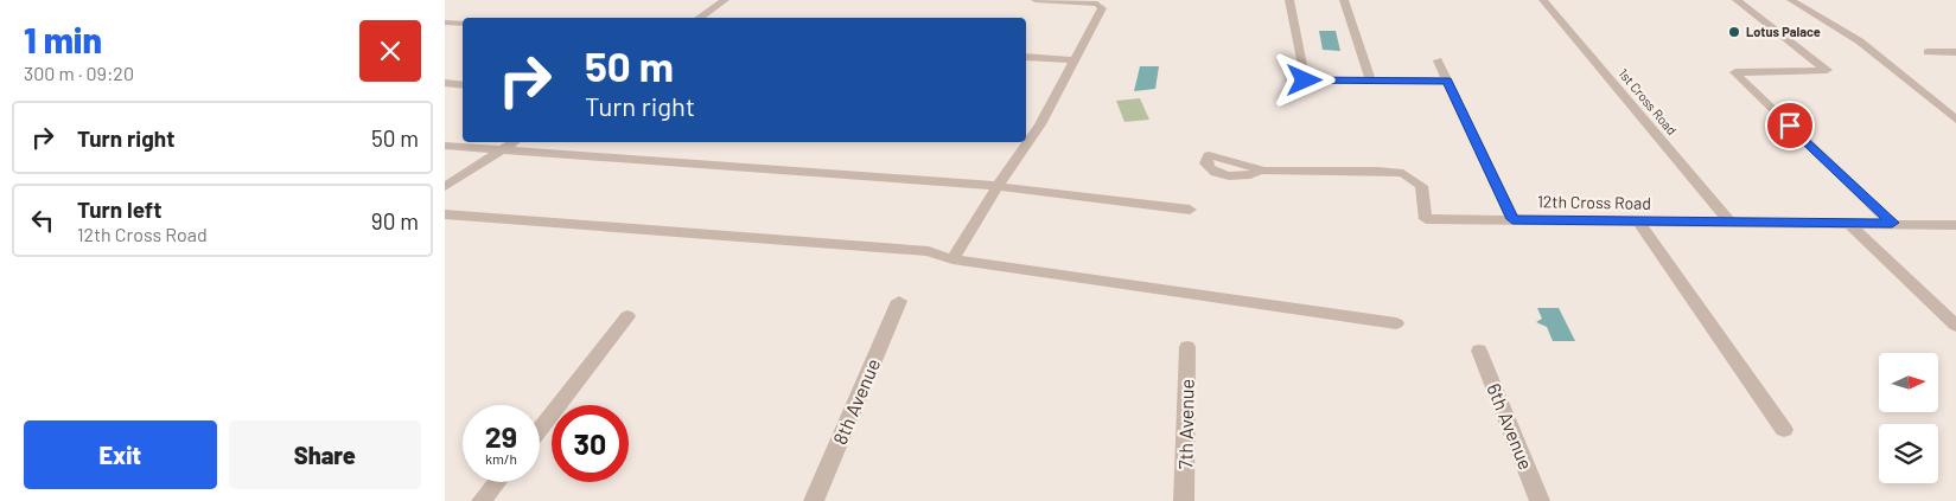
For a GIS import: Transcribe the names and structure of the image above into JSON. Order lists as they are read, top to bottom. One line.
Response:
{"streets":{"street":["1st Cross Road","12th Cross Road","8th Avenue","7th Avenue","6th Avenue"]},"crossings":[["1st Cross Road","12th Cross Road"]],"places":["Lotus Palace"],"north":"right","page":{"heading":["1 min","300 m · 09:20"],"turn":["50 m","Turn right"],"list":[{"name":"Turn right","value":"50 m"},{"name":"Turn left","note":"12th Cross Road","value":"90 m"}],"speed":"29 km/h","limit":"30","buttons":["Exit","Share"]}}
